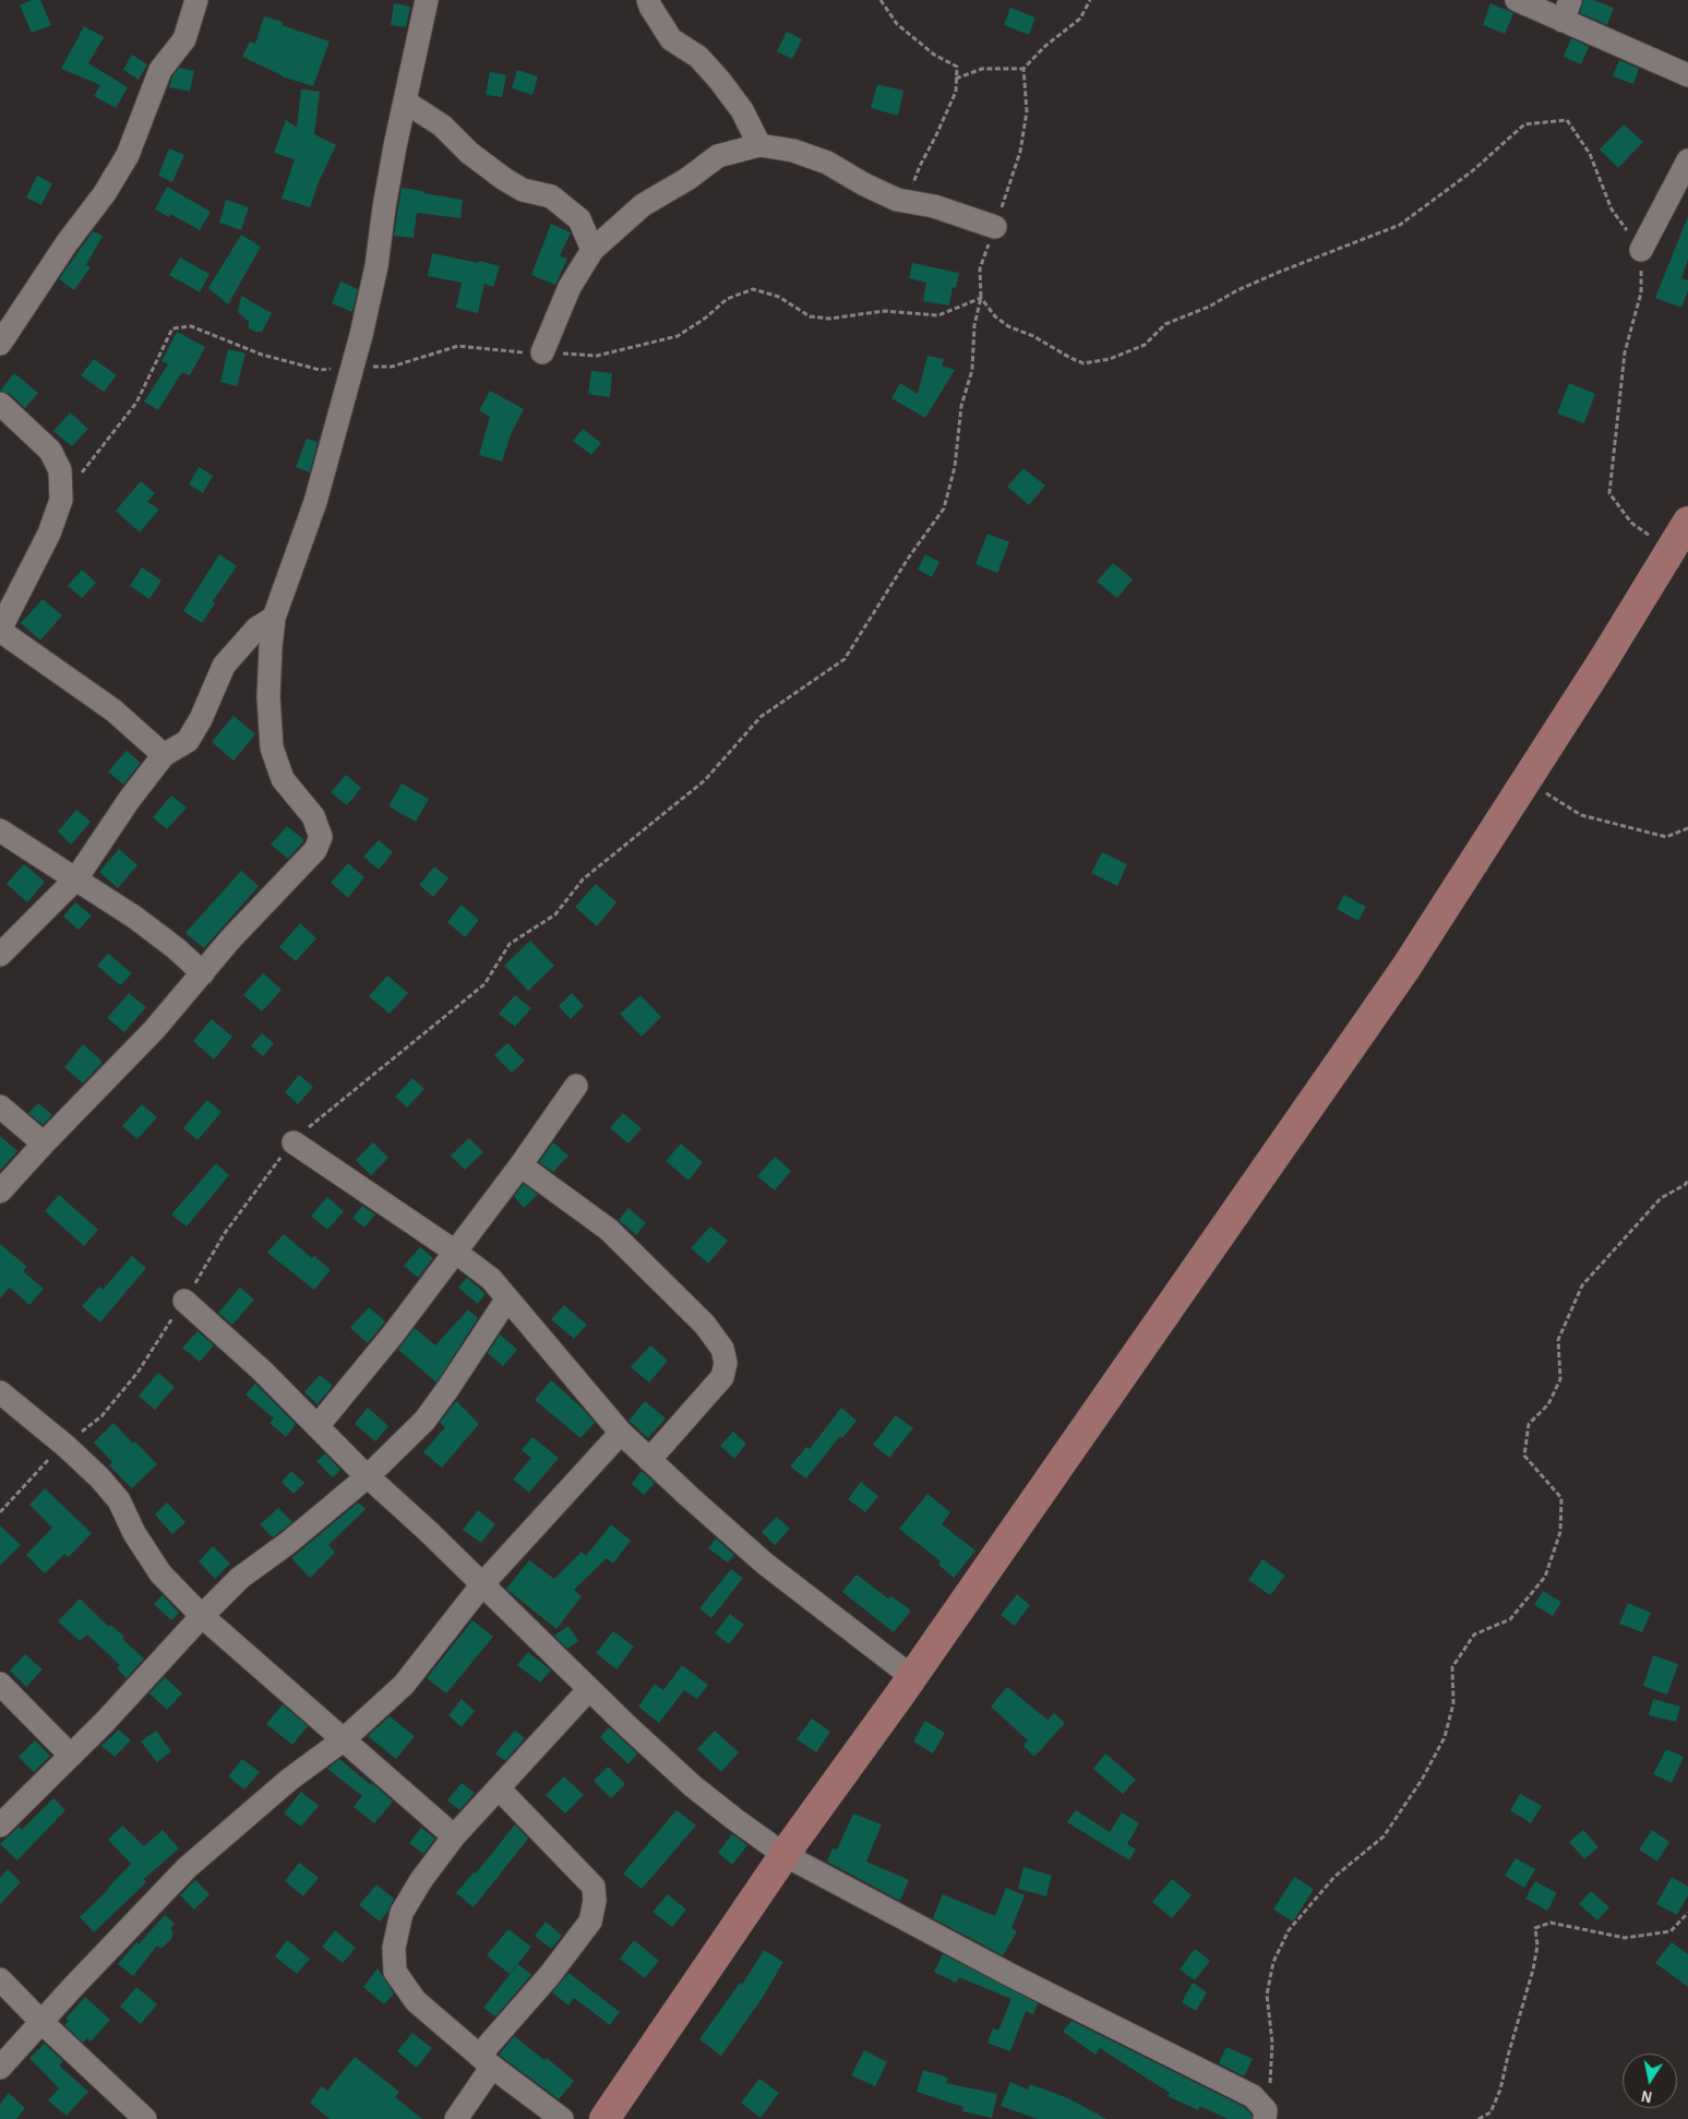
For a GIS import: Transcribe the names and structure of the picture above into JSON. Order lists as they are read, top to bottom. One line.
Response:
{"north":"bottom"}
